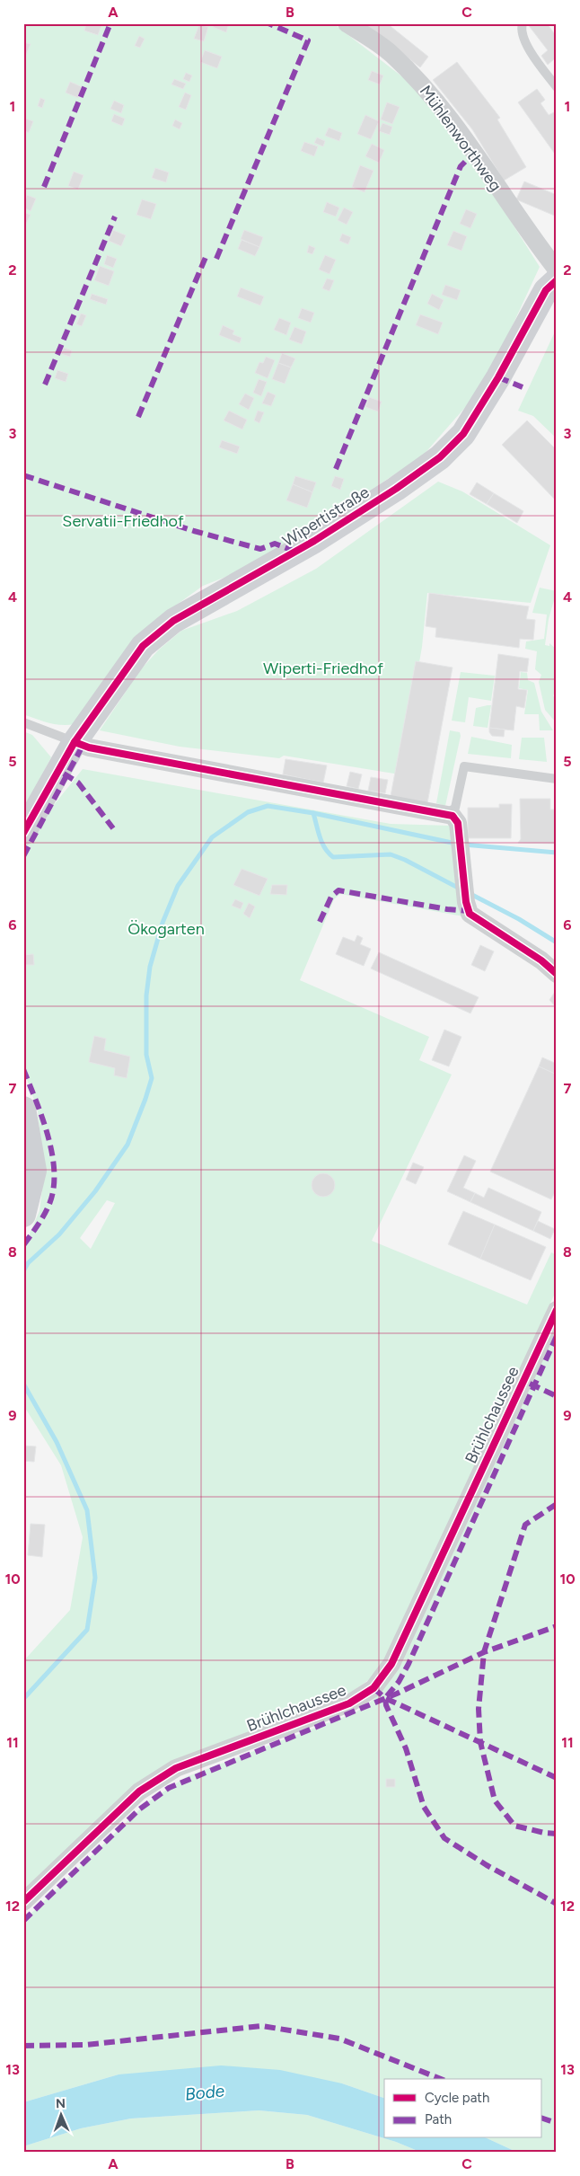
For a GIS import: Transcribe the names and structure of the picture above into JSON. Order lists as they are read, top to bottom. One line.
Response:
{"streets":{"street":["Mühlenworthweg","Wipertistraße","Brühlchaussee"]},"water":["Bode"],"parks":["Servatii-Friedhof","Wiperti-Friedhof","Ökogarten"],"legend":["Cycle path","Path"],"north":"top","grid":{"columns":["A","B","C"],"rows":["1","2","3","4","5","6","7","8","9","10","11","12","13"]}}
